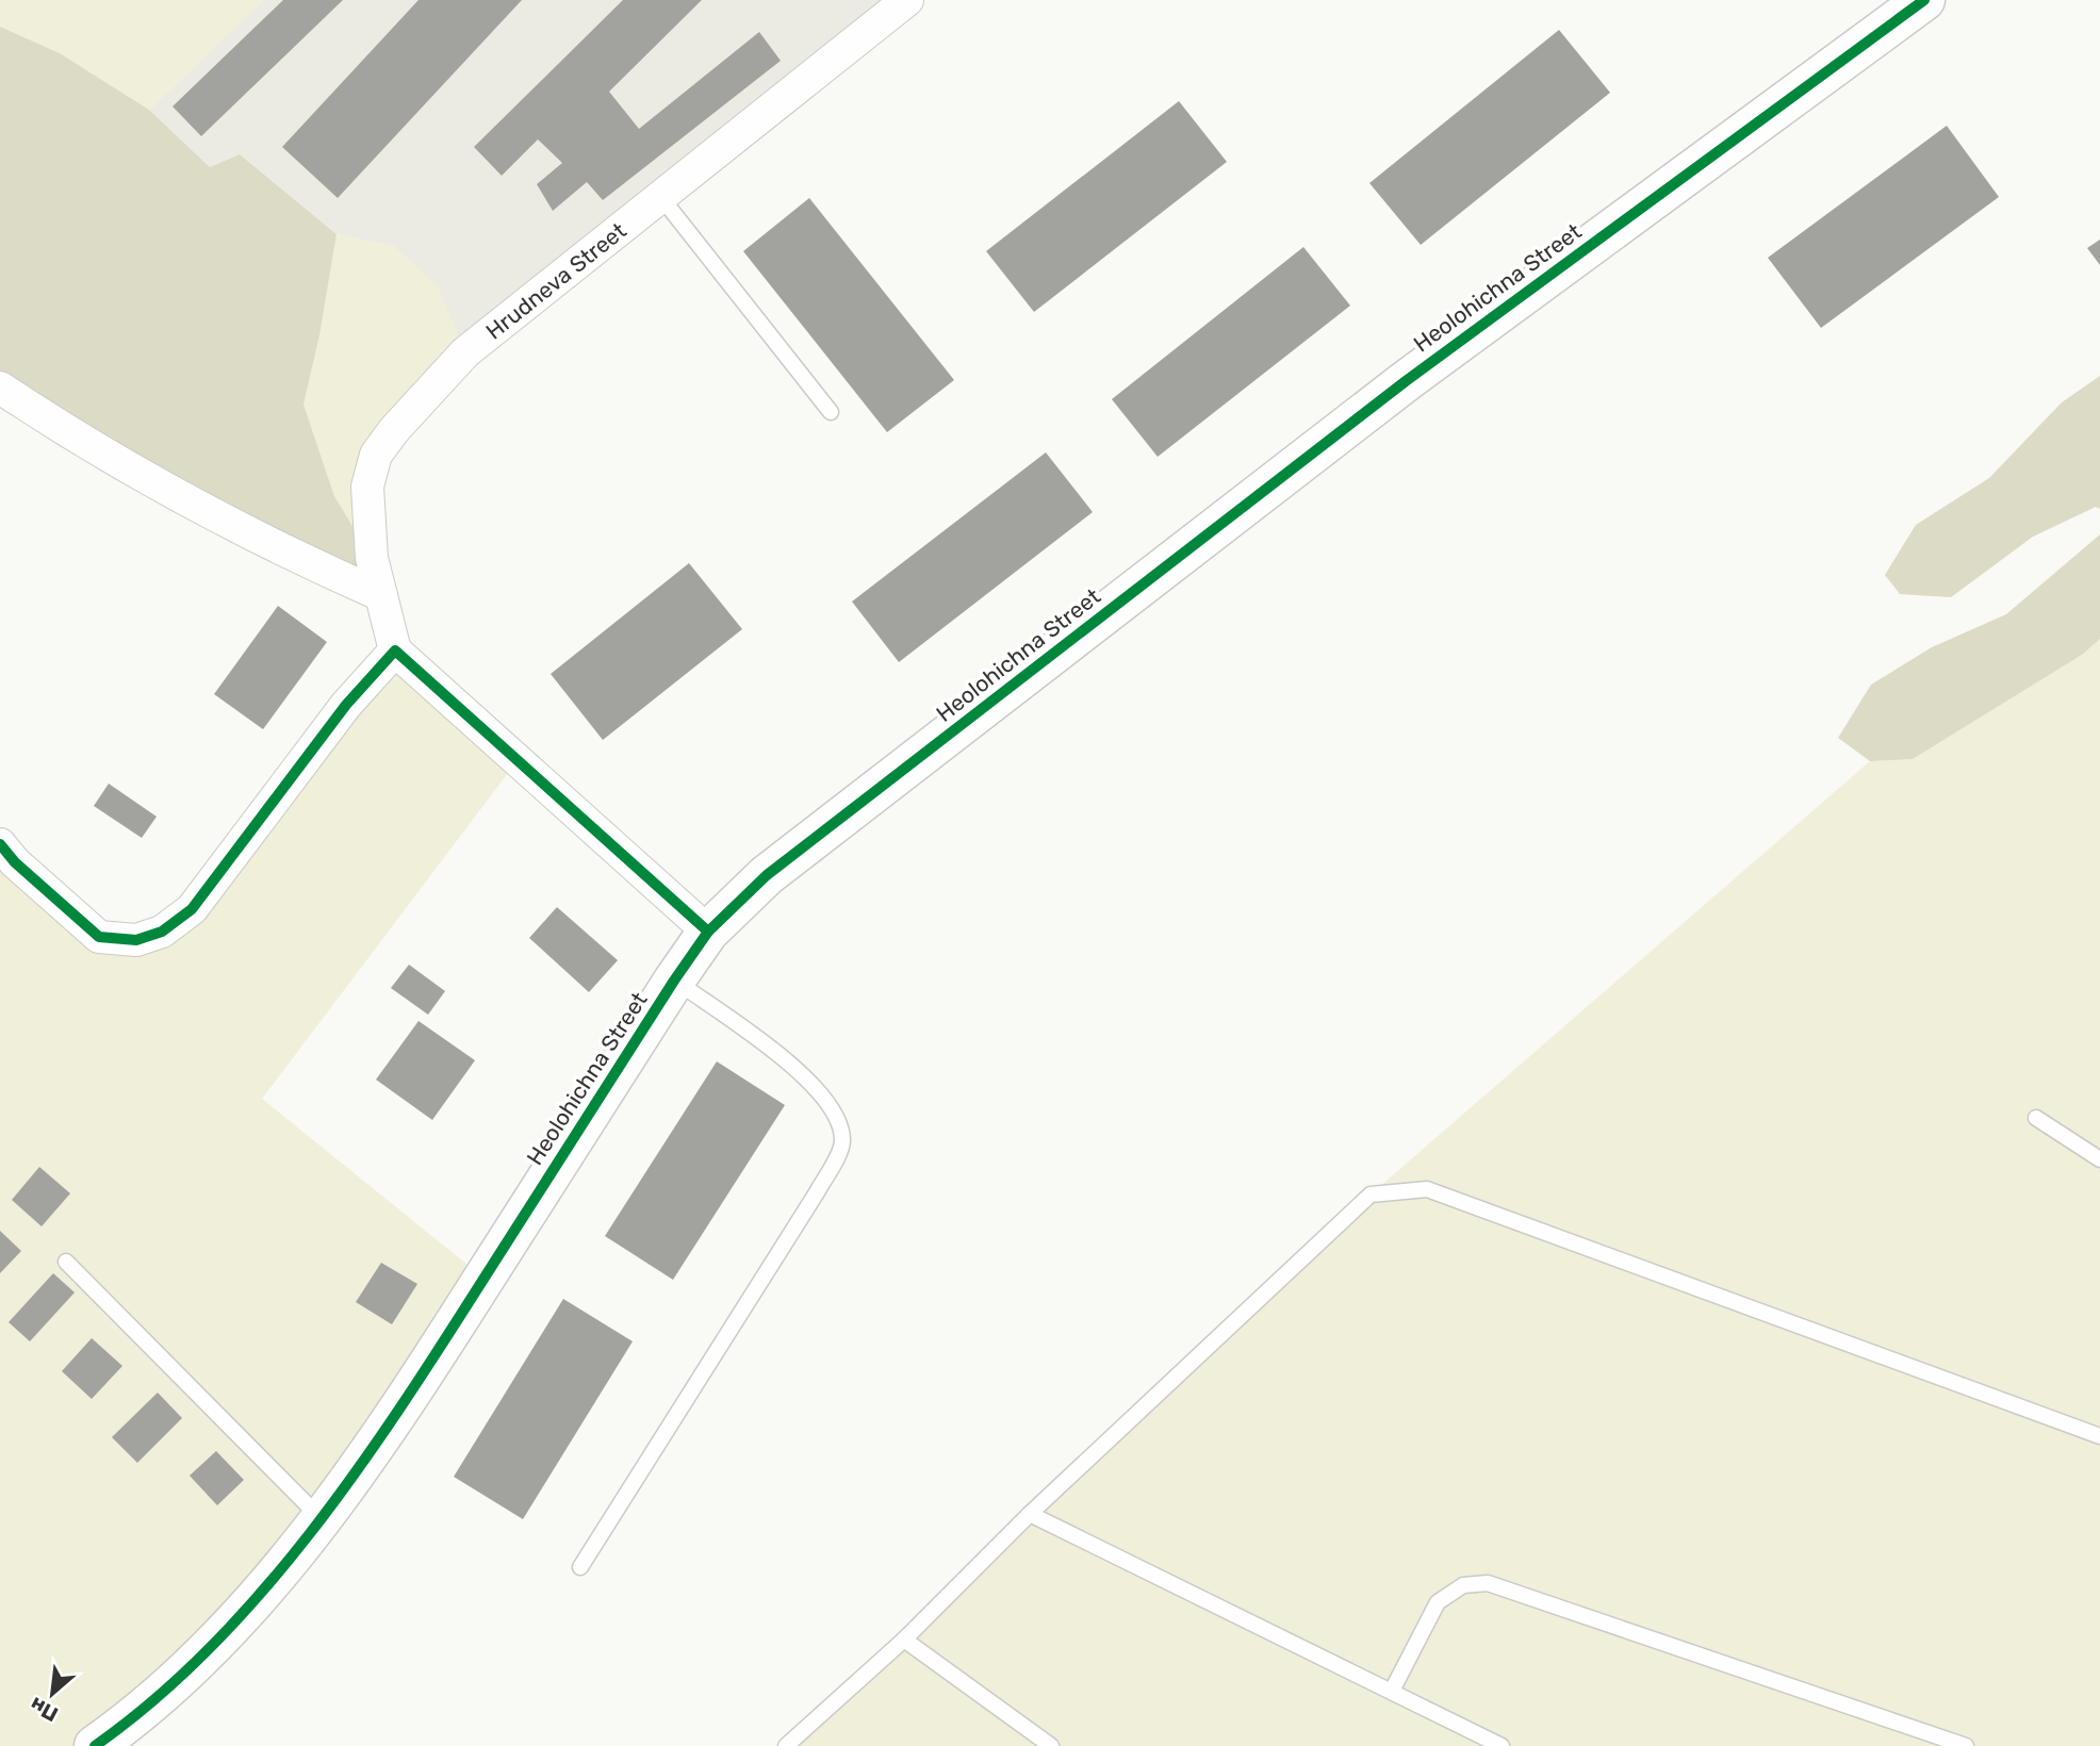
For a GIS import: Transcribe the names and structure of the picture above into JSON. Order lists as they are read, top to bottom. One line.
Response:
{"streets":{"street":["Hrudneva Street","Heolohichna Street"]},"north":"bottom left"}
